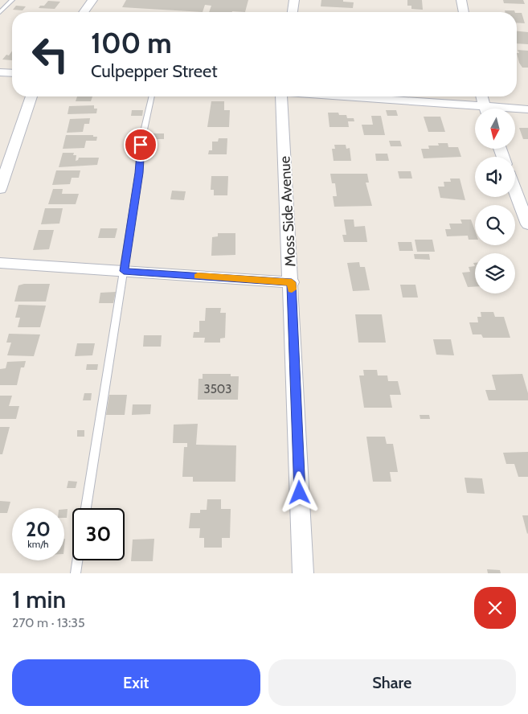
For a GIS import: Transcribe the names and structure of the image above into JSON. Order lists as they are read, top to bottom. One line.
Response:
{"streets":{"street":["Moss Side Avenue"]},"house_numbers":["3503"],"north":"bottom","page":{"turn":["100 m","Culpepper Street"],"speed":"20 km/h","limit":"30","heading":["1 min","270 m · 13:35"],"buttons":["Exit","Share"]}}
